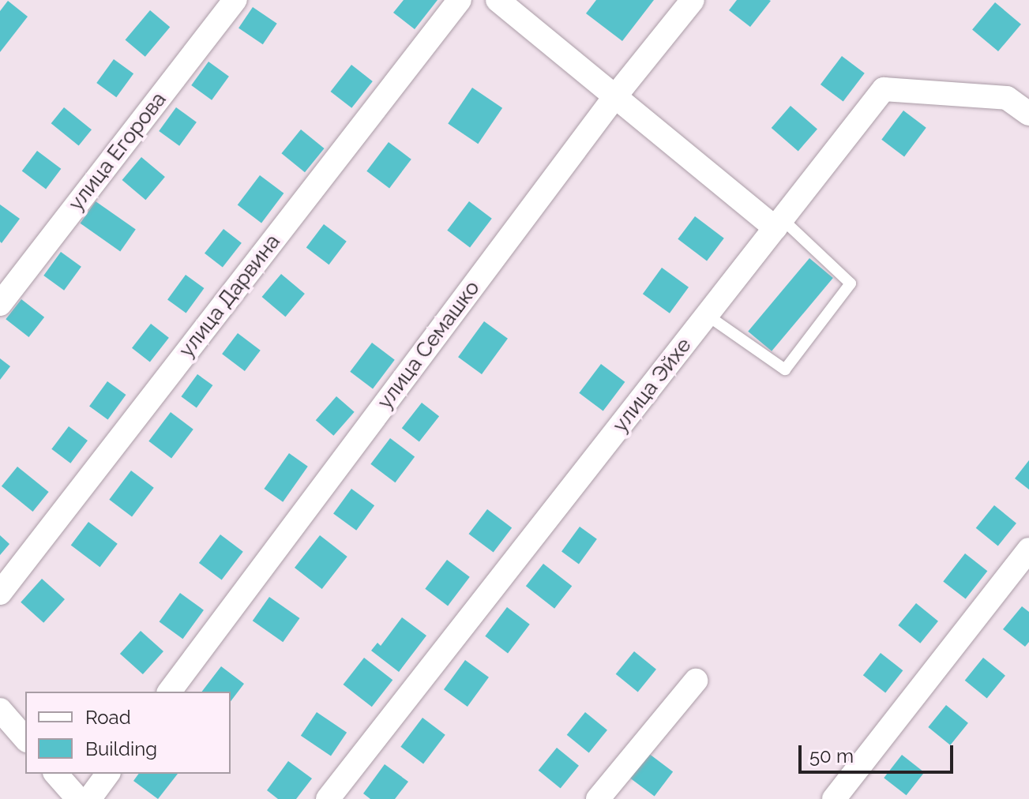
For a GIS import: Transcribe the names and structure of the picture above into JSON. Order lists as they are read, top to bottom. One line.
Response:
{"streets":{"street":["улица Егорова","улица Дарвина","улица Семашко","улица Эйхе"]},"legend":["Road","Building"],"scale_bar":"50 m"}
